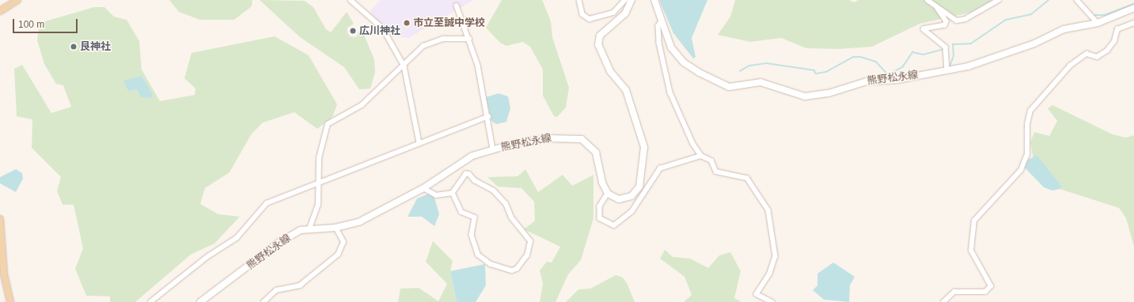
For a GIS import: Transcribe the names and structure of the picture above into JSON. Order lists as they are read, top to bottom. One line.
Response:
{"streets":{"main road":["熊野松永線"]},"places":["市立至誠中学校","広川神社","艮神社"],"scale_bar":"100 m"}
